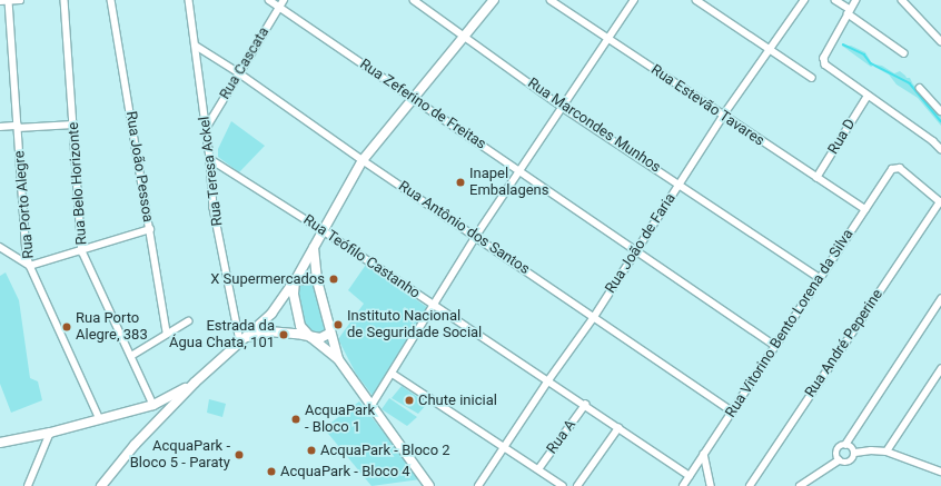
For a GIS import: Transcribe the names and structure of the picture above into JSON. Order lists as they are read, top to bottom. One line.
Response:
{"streets":{"street":["Rua Cascata","Rua Zeferino de Freitas","Rua Estevão Tavares","Rua Marcondes Munhos","Rua D","Rua João Pessoa","Rua Teresa Ackel","Rua Belo Horizonte","Rua Porto Alegre","Rua Antônio dos Santos","Rua João de Faria","Rua Teófilo Castanho","Rua Vitorino Bento Lorena da Silva","Rua André Peperine","Rua A"]},"crossings":[["Rua Cascata","Rua Zeferino de Freitas"],["Rua Cascata","Rua Teresa Ackel"],["Rua Cascata","Rua Antônio dos Santos"],["Rua Zeferino de Freitas","Rua João de Faria"],["Rua Zeferino de Freitas","Rua Vitorino Bento Lorena da Silva"],["Rua Estevão Tavares","Rua D"],["Rua Estevão Tavares","Rua João de Faria"],["Rua Estevão Tavares","Rua Vitorino Bento Lorena da Silva"],["Rua Marcondes Munhos","Rua João de Faria"],["Rua Marcondes Munhos","Rua Vitorino Bento Lorena da Silva"],["Rua Teresa Ackel","Rua Antônio dos Santos"],["Rua Teresa Ackel","Rua Teófilo Castanho"],["Rua Antônio dos Santos","Rua João de Faria"],["Rua Antônio dos Santos","Rua Vitorino Bento Lorena da Silva"],["Rua João de Faria","Rua Teófilo Castanho"],["Rua Teófilo Castanho","Rua Vitorino Bento Lorena da Silva"],["Rua Teófilo Castanho","Rua A"],["Rua Vitorino Bento Lorena da Silva","Rua André Peperine"]],"places":["Inapel Embalagens","X Supermercados","Instituto Nacional de Seguridade Social","Rua Porto Alegre, 383","Estrada da Água Chata, 101","Chute inicial","AcquaPark - Bloco 1","AcquaPark - Bloco 2","AcquaPark - Bloco 5 - Paraty","AcquaPark - Bloco 4"]}
